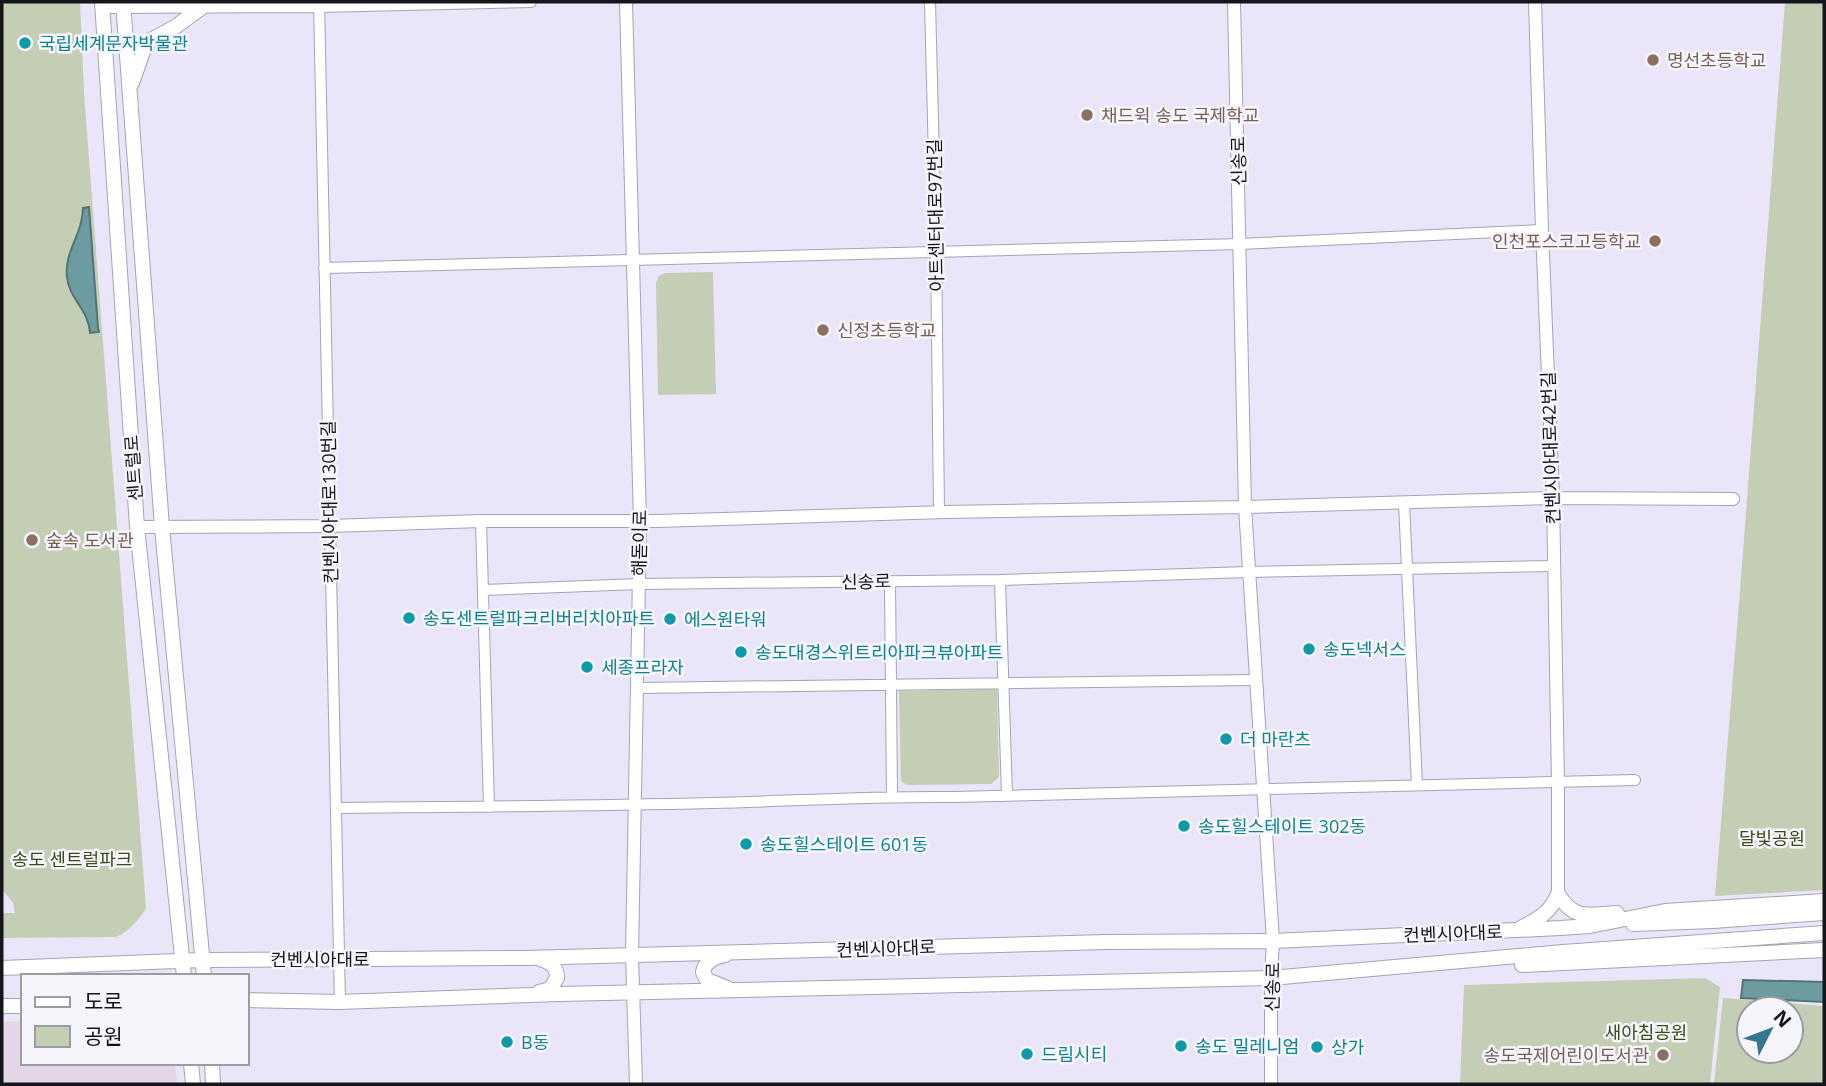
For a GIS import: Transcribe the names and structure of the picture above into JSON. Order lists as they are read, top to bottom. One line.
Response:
{"streets":{"main road":["센트럴로","컨벤시아대로"],"street":["신송로","아트센터대로97번길","컨벤시아대로42번길","컨벤시아대로130번길","해돋이로"]},"crossings":[["신송로","해돋이로"],["신송로","컨벤시아대로"],["센트럴로","컨벤시아대로"],["컨벤시아대로130번길","컨벤시아대로"],["해돋이로","컨벤시아대로"]],"parks":["달빛공원","송도 센트럴파크","새아침공원"],"places":["국립세계문자박물관","명선초등학교","채드윅 송도 국제학교","인천포스코고등학교","신정초등학교","숲속 도서관","송도센트럴파크리버리치아파트","에스원타워","송도넥서스","송도대경스위트리아파크뷰아파트","세종프라자","더 마란츠","송도힐스테이트 302동","송도힐스테이트 601동","B동","송도 밀레니엄","상가","드림시티","송도국제어린이도서관"],"legend":["도로","공원"],"north":"top right"}
